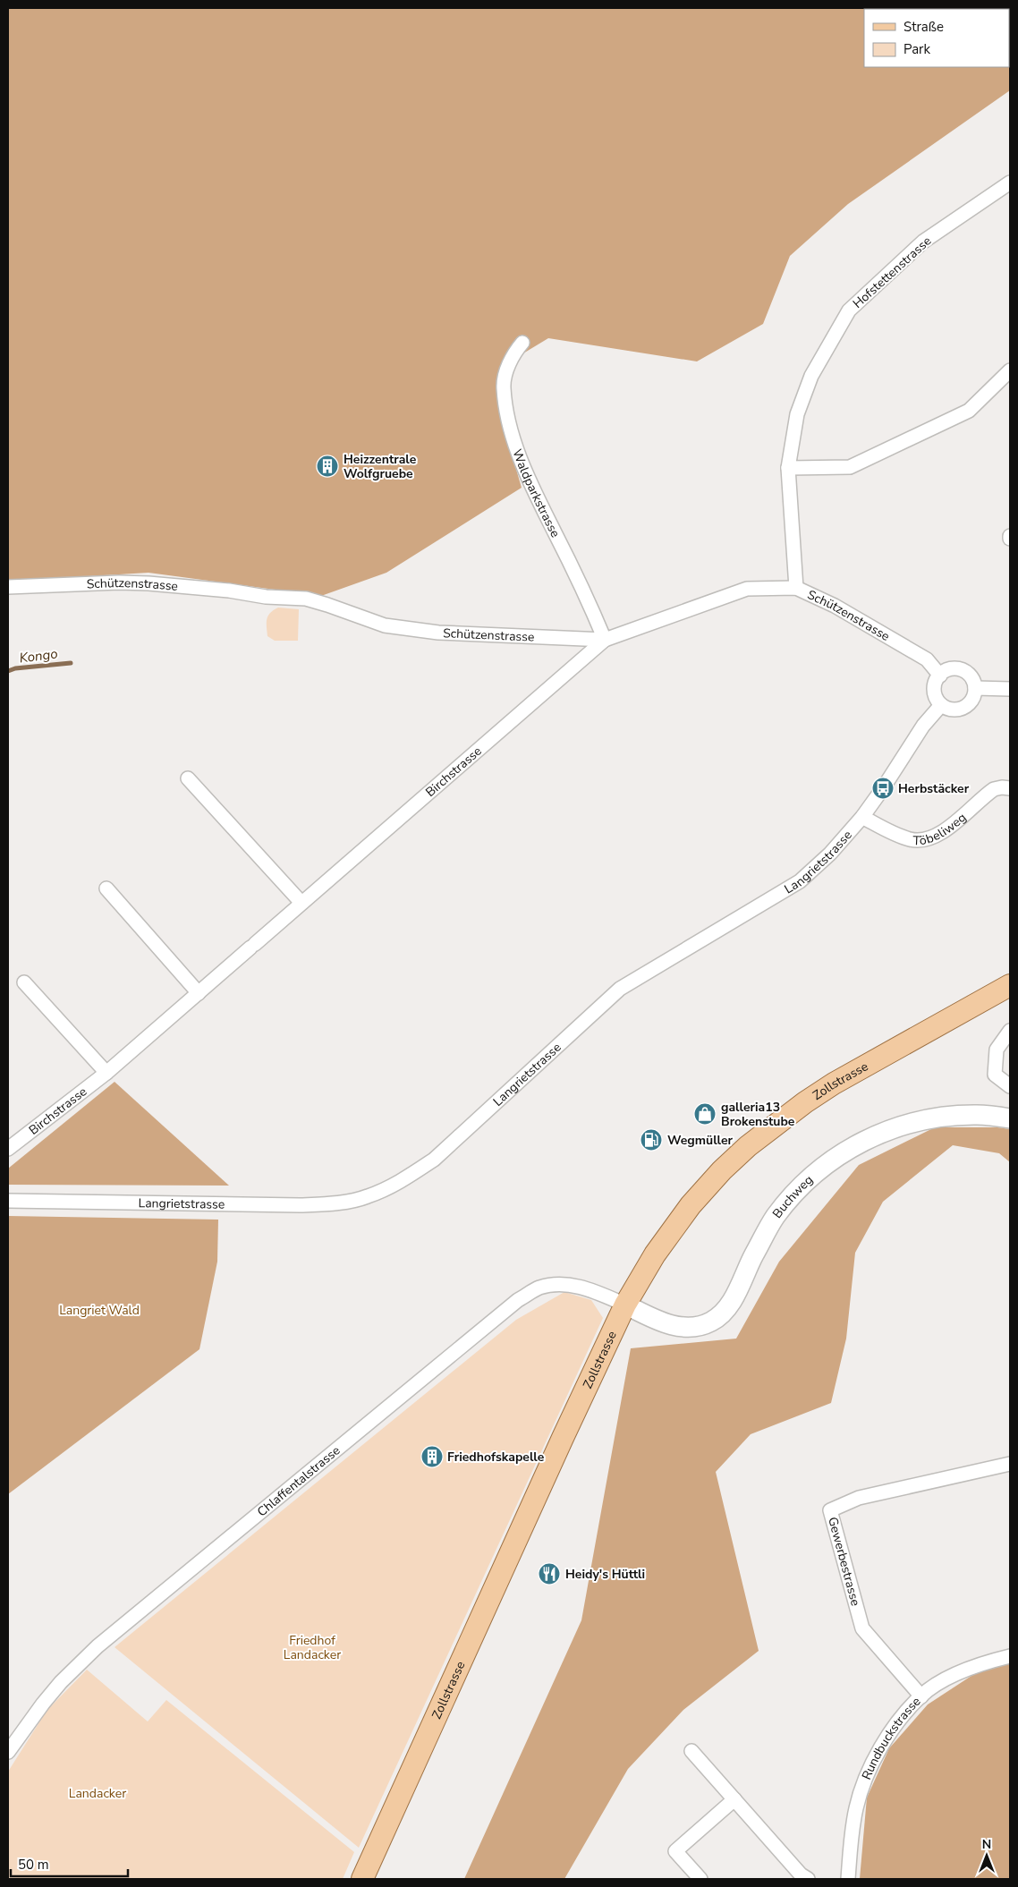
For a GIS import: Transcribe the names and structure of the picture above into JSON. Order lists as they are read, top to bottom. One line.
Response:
{"streets":{"main road":["Zollstrasse"],"street":["Hofstettenstrasse","Waldparkstrasse","Schützenstrasse","Birchstrasse","Töbeliweg","Langrietstrasse","Buchweg","Chlaffentalstrasse","Gewerbestrasse","Rundbuckstrasse"]},"crossings":[["Hofstettenstrasse","Schützenstrasse"],["Waldparkstrasse","Schützenstrasse"],["Waldparkstrasse","Birchstrasse"],["Schützenstrasse","Birchstrasse"],["Schützenstrasse","Langrietstrasse"],["Töbeliweg","Langrietstrasse"],["Zollstrasse","Buchweg"],["Zollstrasse","Chlaffentalstrasse"],["Buchweg","Chlaffentalstrasse"],["Gewerbestrasse","Rundbuckstrasse"]],"water":["Kongo"],"parks":["Langriet Wald","Friedhof Landacker","Landacker"],"places":{"building":["Heizzentrale Wolfgruebe","Friedhofskapelle"],"bus stop":["Herbstäcker"],"shop":["galleria13 Brokenstube"],"fuel station":["Wegmüller"],"restaurant":["Heidy's Hüttli"]},"legend":["Straße","Park"],"scale_bar":"50 m","north":"top"}
